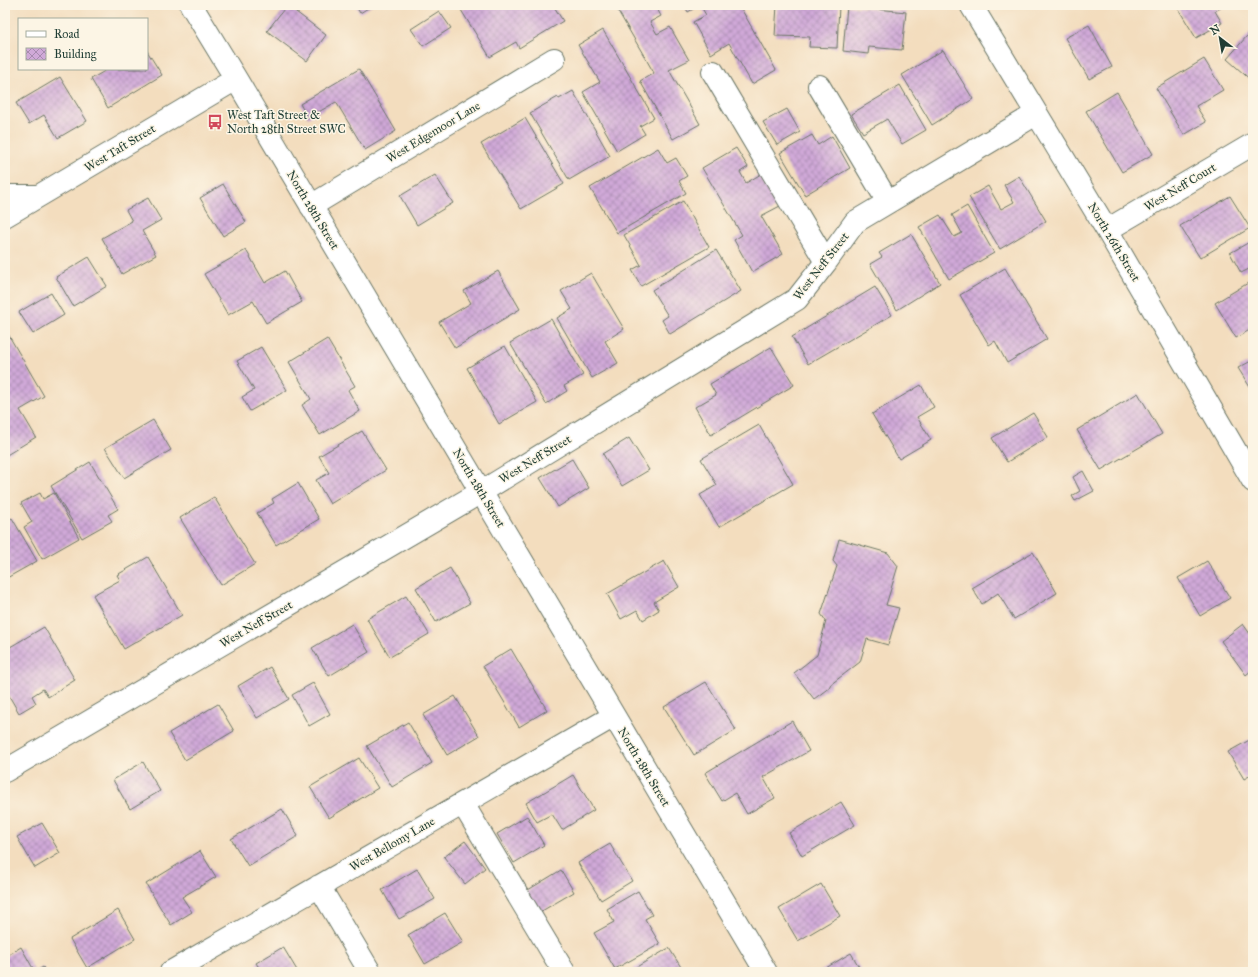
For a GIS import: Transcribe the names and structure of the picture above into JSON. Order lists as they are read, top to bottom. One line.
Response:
{"streets":{"street":["West Edgemoor Lane","West Taft Street","West Neff Court","North 28th Street","North 26th Street","West Neff Street","West Bellomy Lane"]},"crossings":[["West Edgemoor Lane","North 28th Street"],["West Taft Street","North 28th Street"],["West Neff Court","North 26th Street"],["North 28th Street","West Neff Street"],["North 28th Street","West Bellomy Lane"],["North 26th Street","West Neff Street"]],"places":{"bus stop":["West Taft Street & North 28th Street SWC"]},"legend":["Road","Building"],"north":"top left"}
